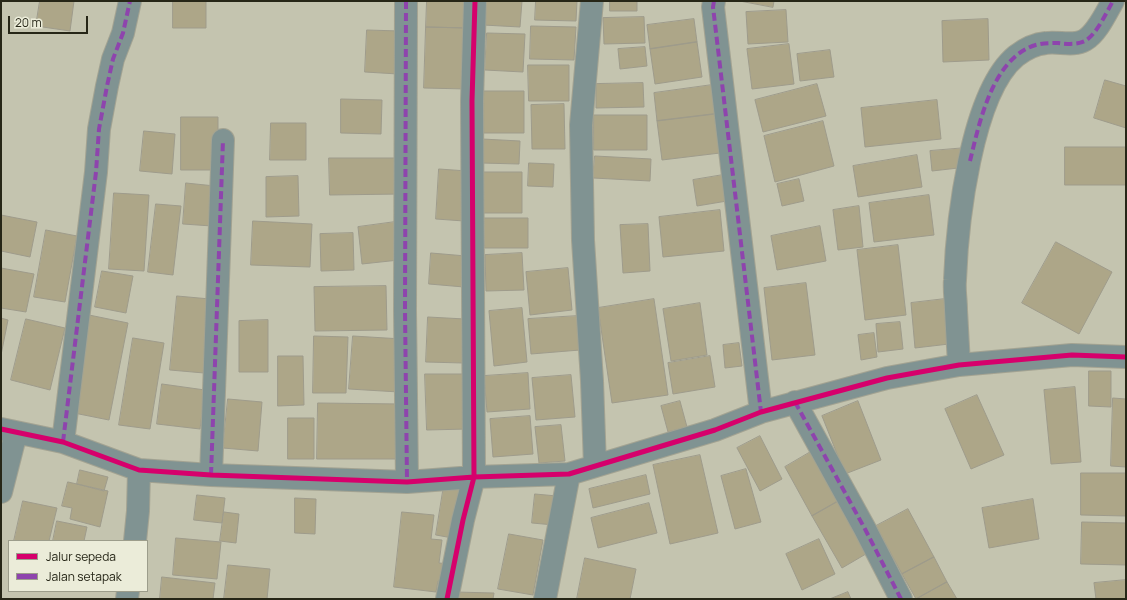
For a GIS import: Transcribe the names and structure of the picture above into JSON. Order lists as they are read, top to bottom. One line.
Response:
{"legend":["Jalur sepeda","Jalan setapak"],"scale_bar":"20 m"}
